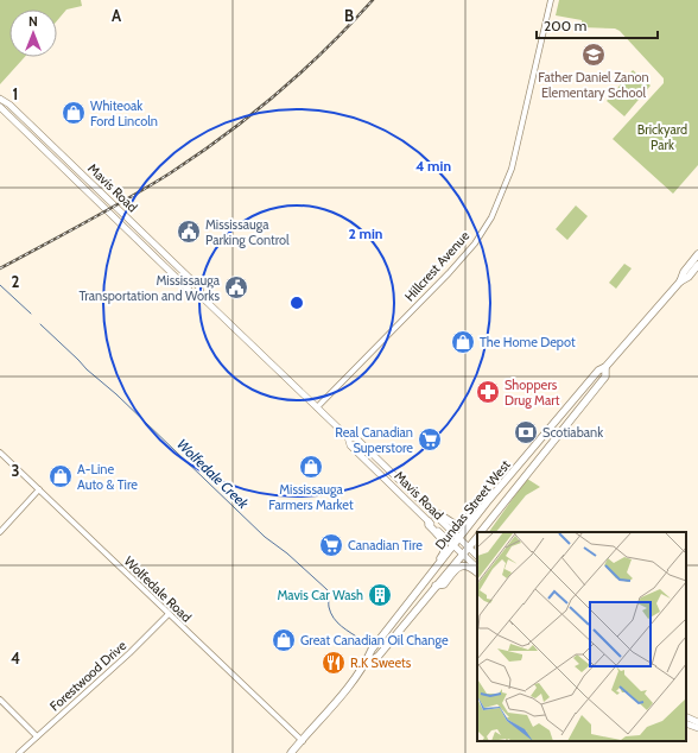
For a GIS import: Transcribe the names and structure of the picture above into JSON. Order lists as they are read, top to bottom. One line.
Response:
{"streets":{"main road":["Mavis Road","Dundas Street West"],"street":["Hillcrest Avenue","Wolfedale Road","Forestwood Drive"]},"crossings":[["Mavis Road","Hillcrest Avenue"],["Mavis Road","Dundas Street West"],["Dundas Street West","Wolfedale Road"],["Wolfedale Road","Forestwood Drive"]],"water":["Wolfedale Creek"],"parks":["Brickyard Park"],"places":{"school or university":["Father Daniel Zanon Elementary School"],"shop":["Whiteoak Ford Lincoln","The Home Depot","Mississauga Farmers Market","A-Line Auto & Tire","Great Canadian Oil Change"],"public building":["Mississauga Parking Control","Mississauga Transportation and Works"],"pharmacy":["Shoppers Drug Mart"],"bank":["Scotiabank"],"supermarket":["Real Canadian Superstore","Canadian Tire"],"building":["Mavis Car Wash"],"restaurant":["R.K Sweets"]},"scale_bar":"200 m","north":"top","grid":{"columns":["A","B"],"rows":["1","2","3","4"]},"rings":["4 min","2 min"]}
